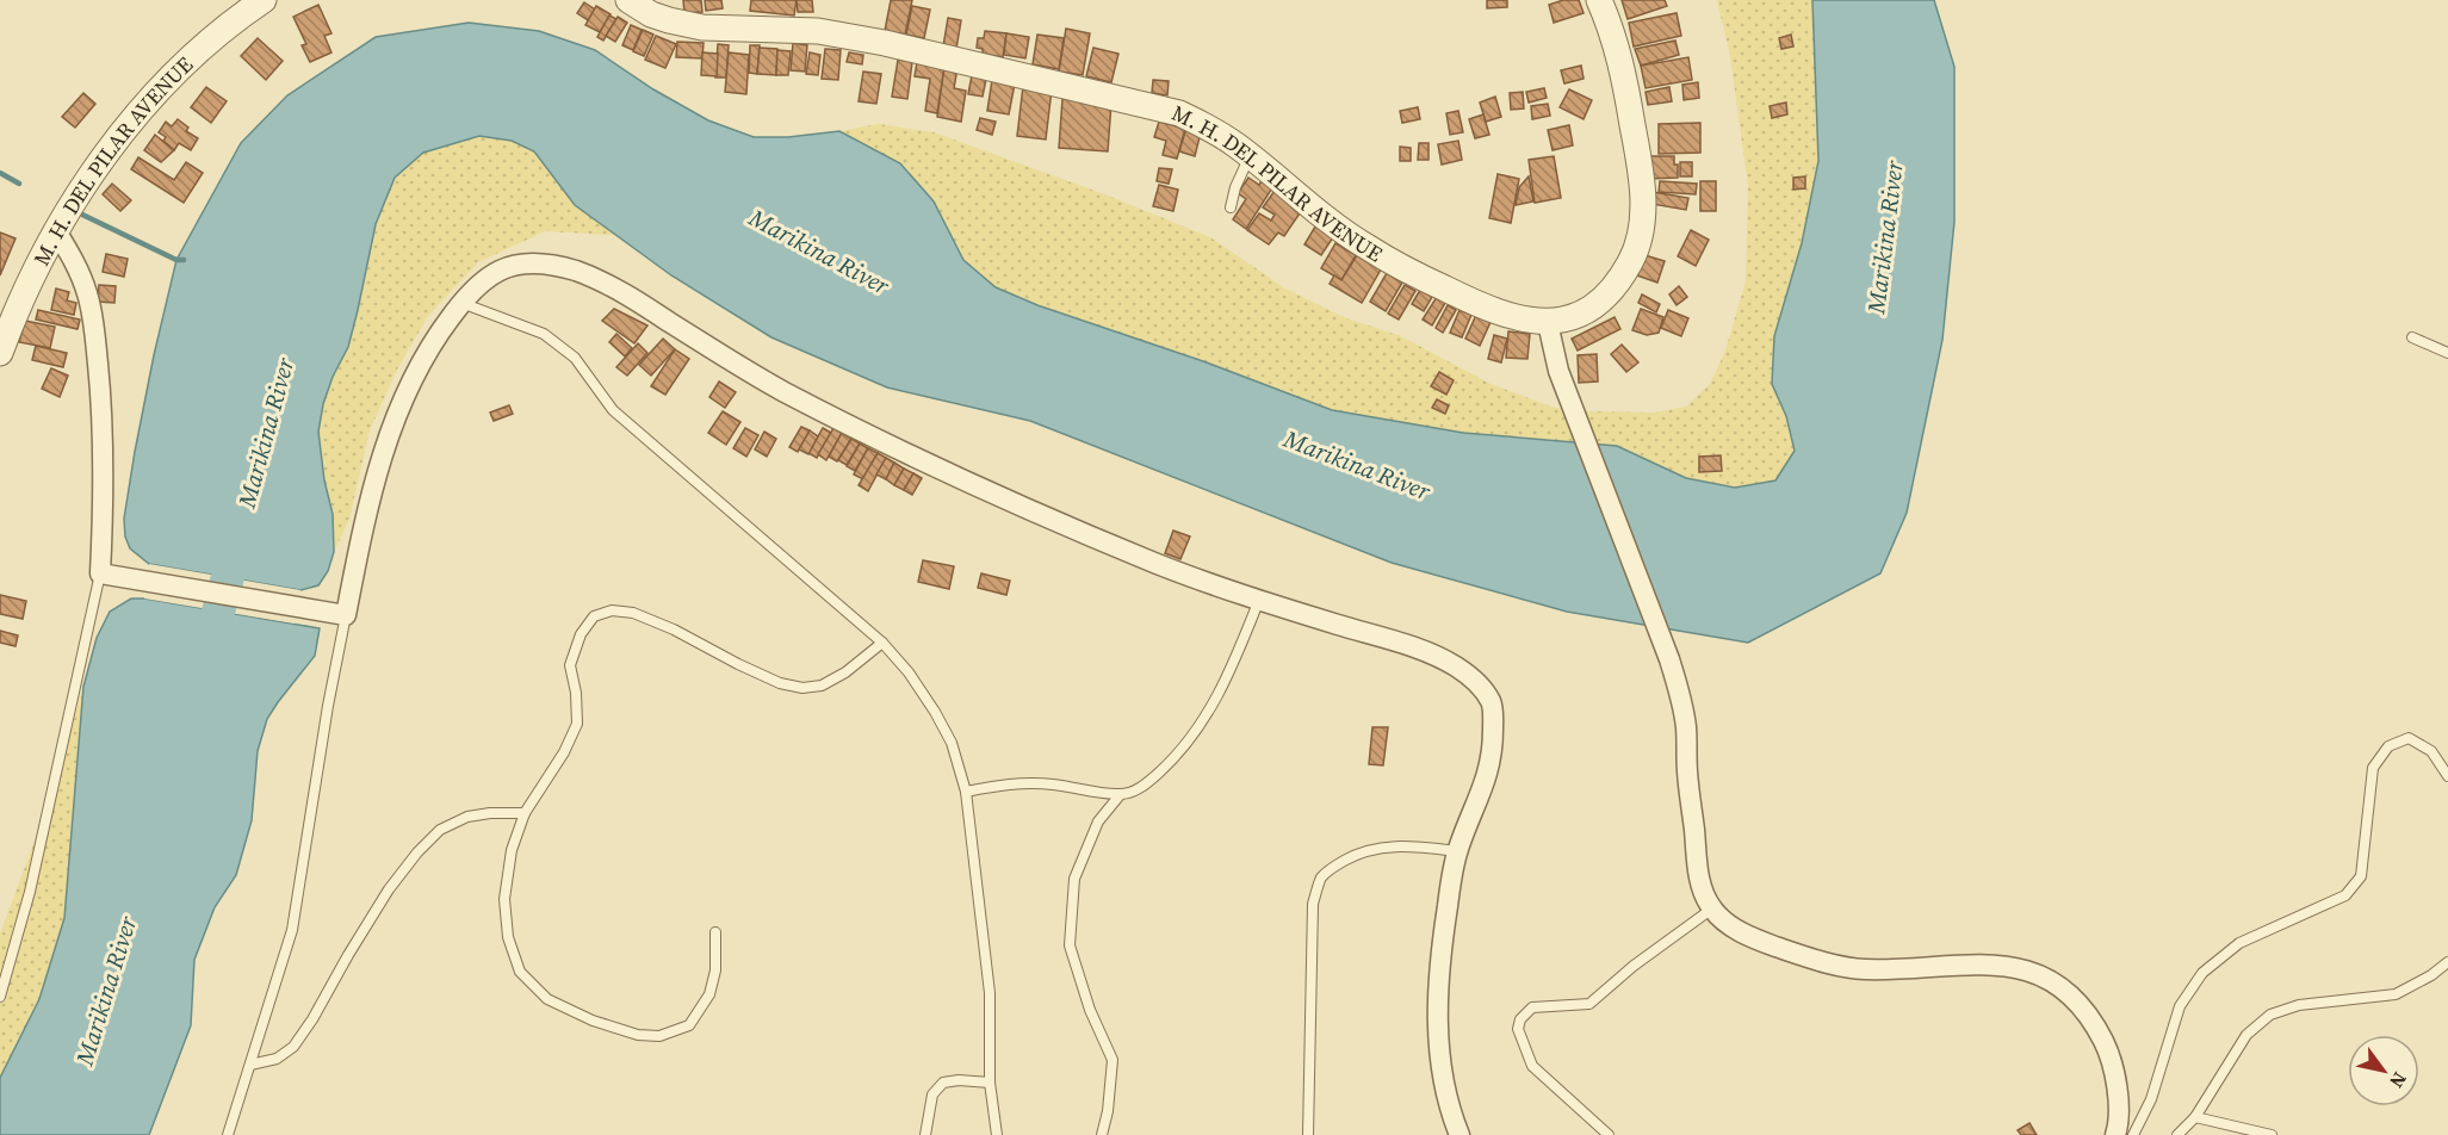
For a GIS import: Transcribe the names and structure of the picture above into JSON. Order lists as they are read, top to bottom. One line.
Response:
{"streets":{"street":["M. H. DEL PILAR AVENUE"]},"water":["Marikina River"],"north":"bottom right"}
